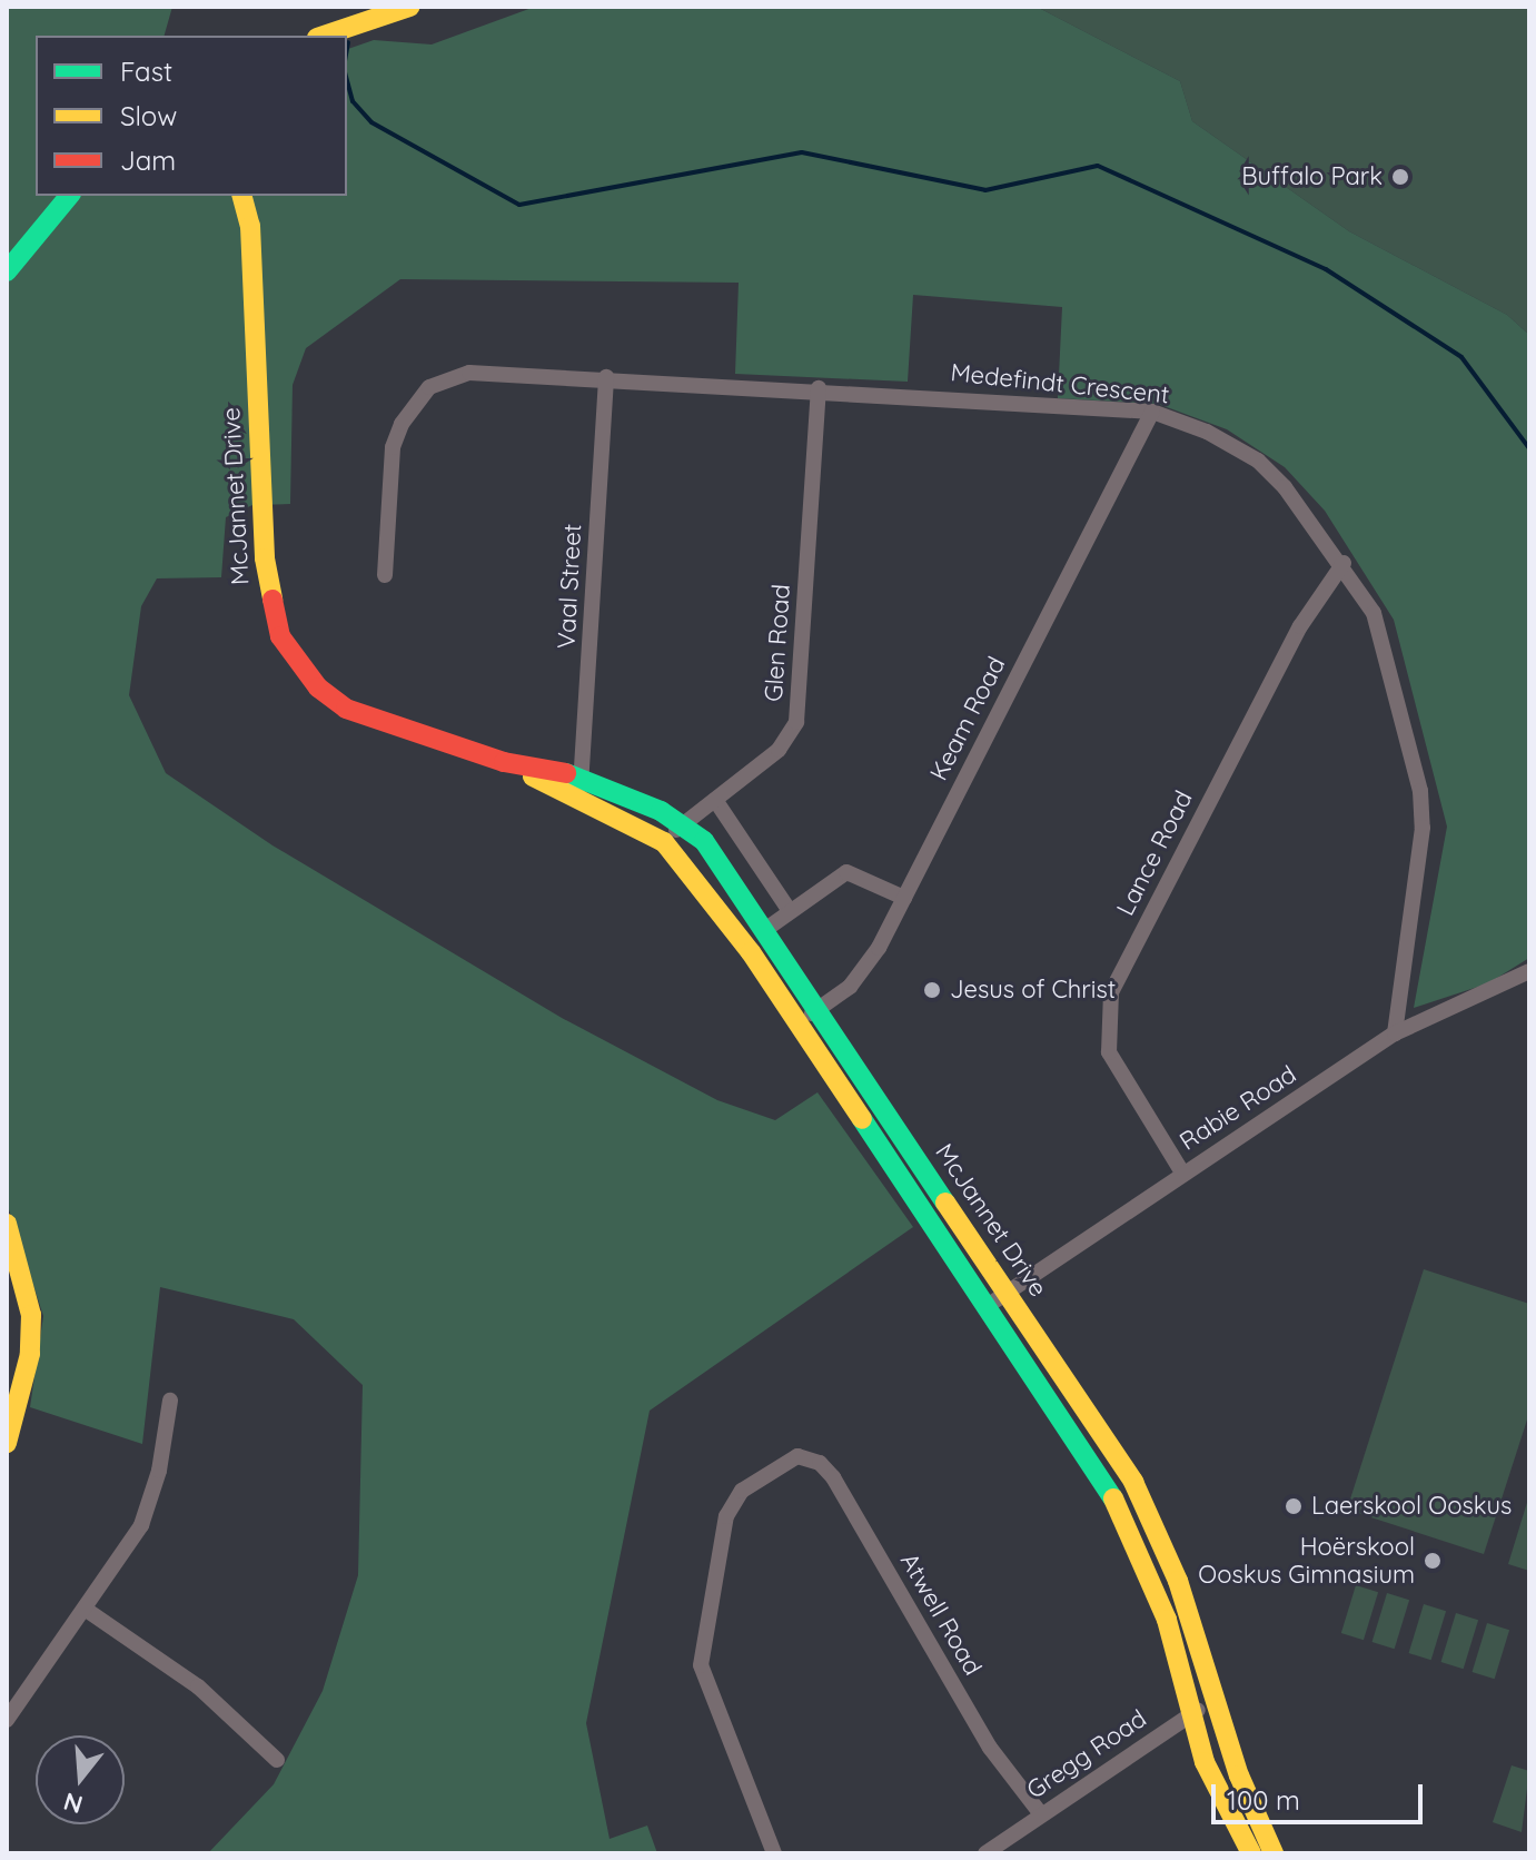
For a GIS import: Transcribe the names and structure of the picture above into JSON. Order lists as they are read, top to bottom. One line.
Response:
{"streets":{"street":["Medefindt Crescent","McJannet Drive","Vaal Street","Glen Road","Keam Road","Lance Road","Rabie Road","Atwell Road","Gregg Road"]},"crossings":[["Medefindt Crescent","Vaal Street"],["Medefindt Crescent","Glen Road"],["Medefindt Crescent","Keam Road"],["Medefindt Crescent","Lance Road"],["Medefindt Crescent","Rabie Road"],["McJannet Drive","Vaal Street"],["McJannet Drive","Glen Road"],["McJannet Drive","Keam Road"],["McJannet Drive","Rabie Road"],["McJannet Drive","Gregg Road"],["Lance Road","Rabie Road"],["Atwell Road","Gregg Road"]],"places":["Buffalo Park","Jesus of Christ","Laerskool Ooskus","Hoërskool Ooskus Gimnasium"],"legend":["Fast","Slow","Jam"],"scale_bar":"100 m","north":"bottom"}
